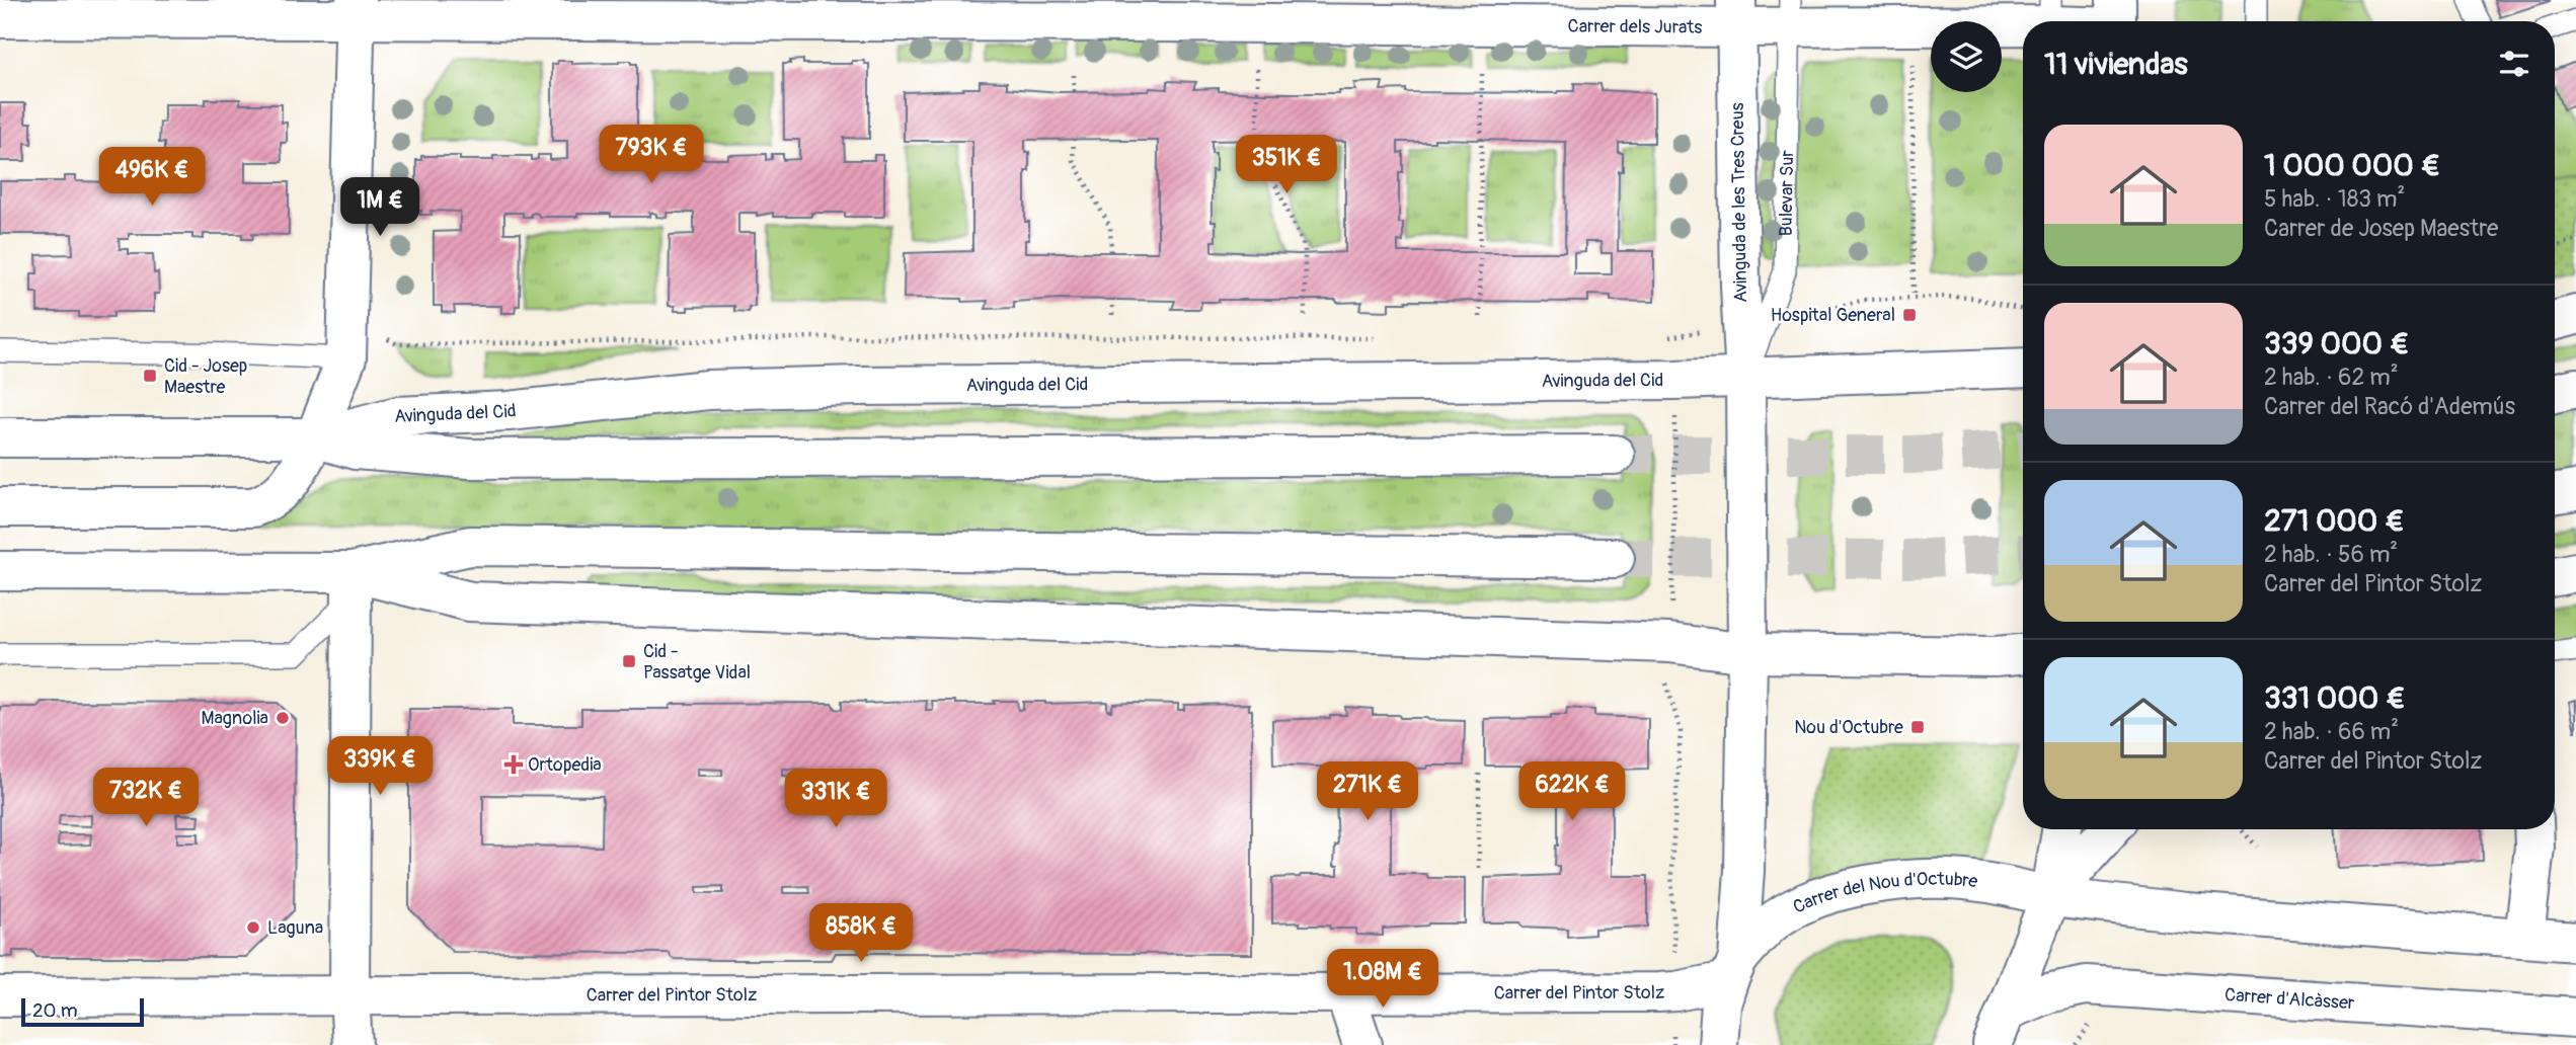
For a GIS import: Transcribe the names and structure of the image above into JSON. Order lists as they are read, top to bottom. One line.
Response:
{"streets":{"main road":["Carrer dels Jurats","Avinguda de les Tres Creus","Avinguda del Cid","Carrer del Nou d'Octubre","Carrer del Pintor Stolz","Carrer d'Alcàsser"],"lane":["Bulevar Sur"]},"crossings":[["Carrer dels Jurats","Avinguda de les Tres Creus"],["Bulevar Sur","Avinguda de les Tres Creus"],["Bulevar Sur","Avinguda del Cid"],["Avinguda de les Tres Creus","Avinguda del Cid"],["Carrer del Nou d'Octubre","Carrer del Pintor Stolz"]],"places":{"transit":["Hospital General","Cid - Josep Maestre","Cid - Passatge Vidal","Nou d'Octubre"],"other":["Magnolia","Laguna"],"health":["Ortopedia"]},"scale_bar":"20 m","page":{"heading":"11 viviendas","list":[{"name":"1 000 000 €","note":"5 hab. · 183 m² · Carrer de Josep Maestre"},{"name":"339 000 €","note":"2 hab. · 62 m² · Carrer del Racó d'Ademús"},{"name":"271 000 €","note":"2 hab. · 56 m² · Carrer del Pintor Stolz"},{"name":"331 000 €","note":"2 hab. · 66 m² · Carrer del Pintor Stolz"}],"price":["793K €","351K €","496K €","1M €","339K €","271K €","622K €","732K €","331K €","858K €","1.08M €"],"scale":"20 m"}}
